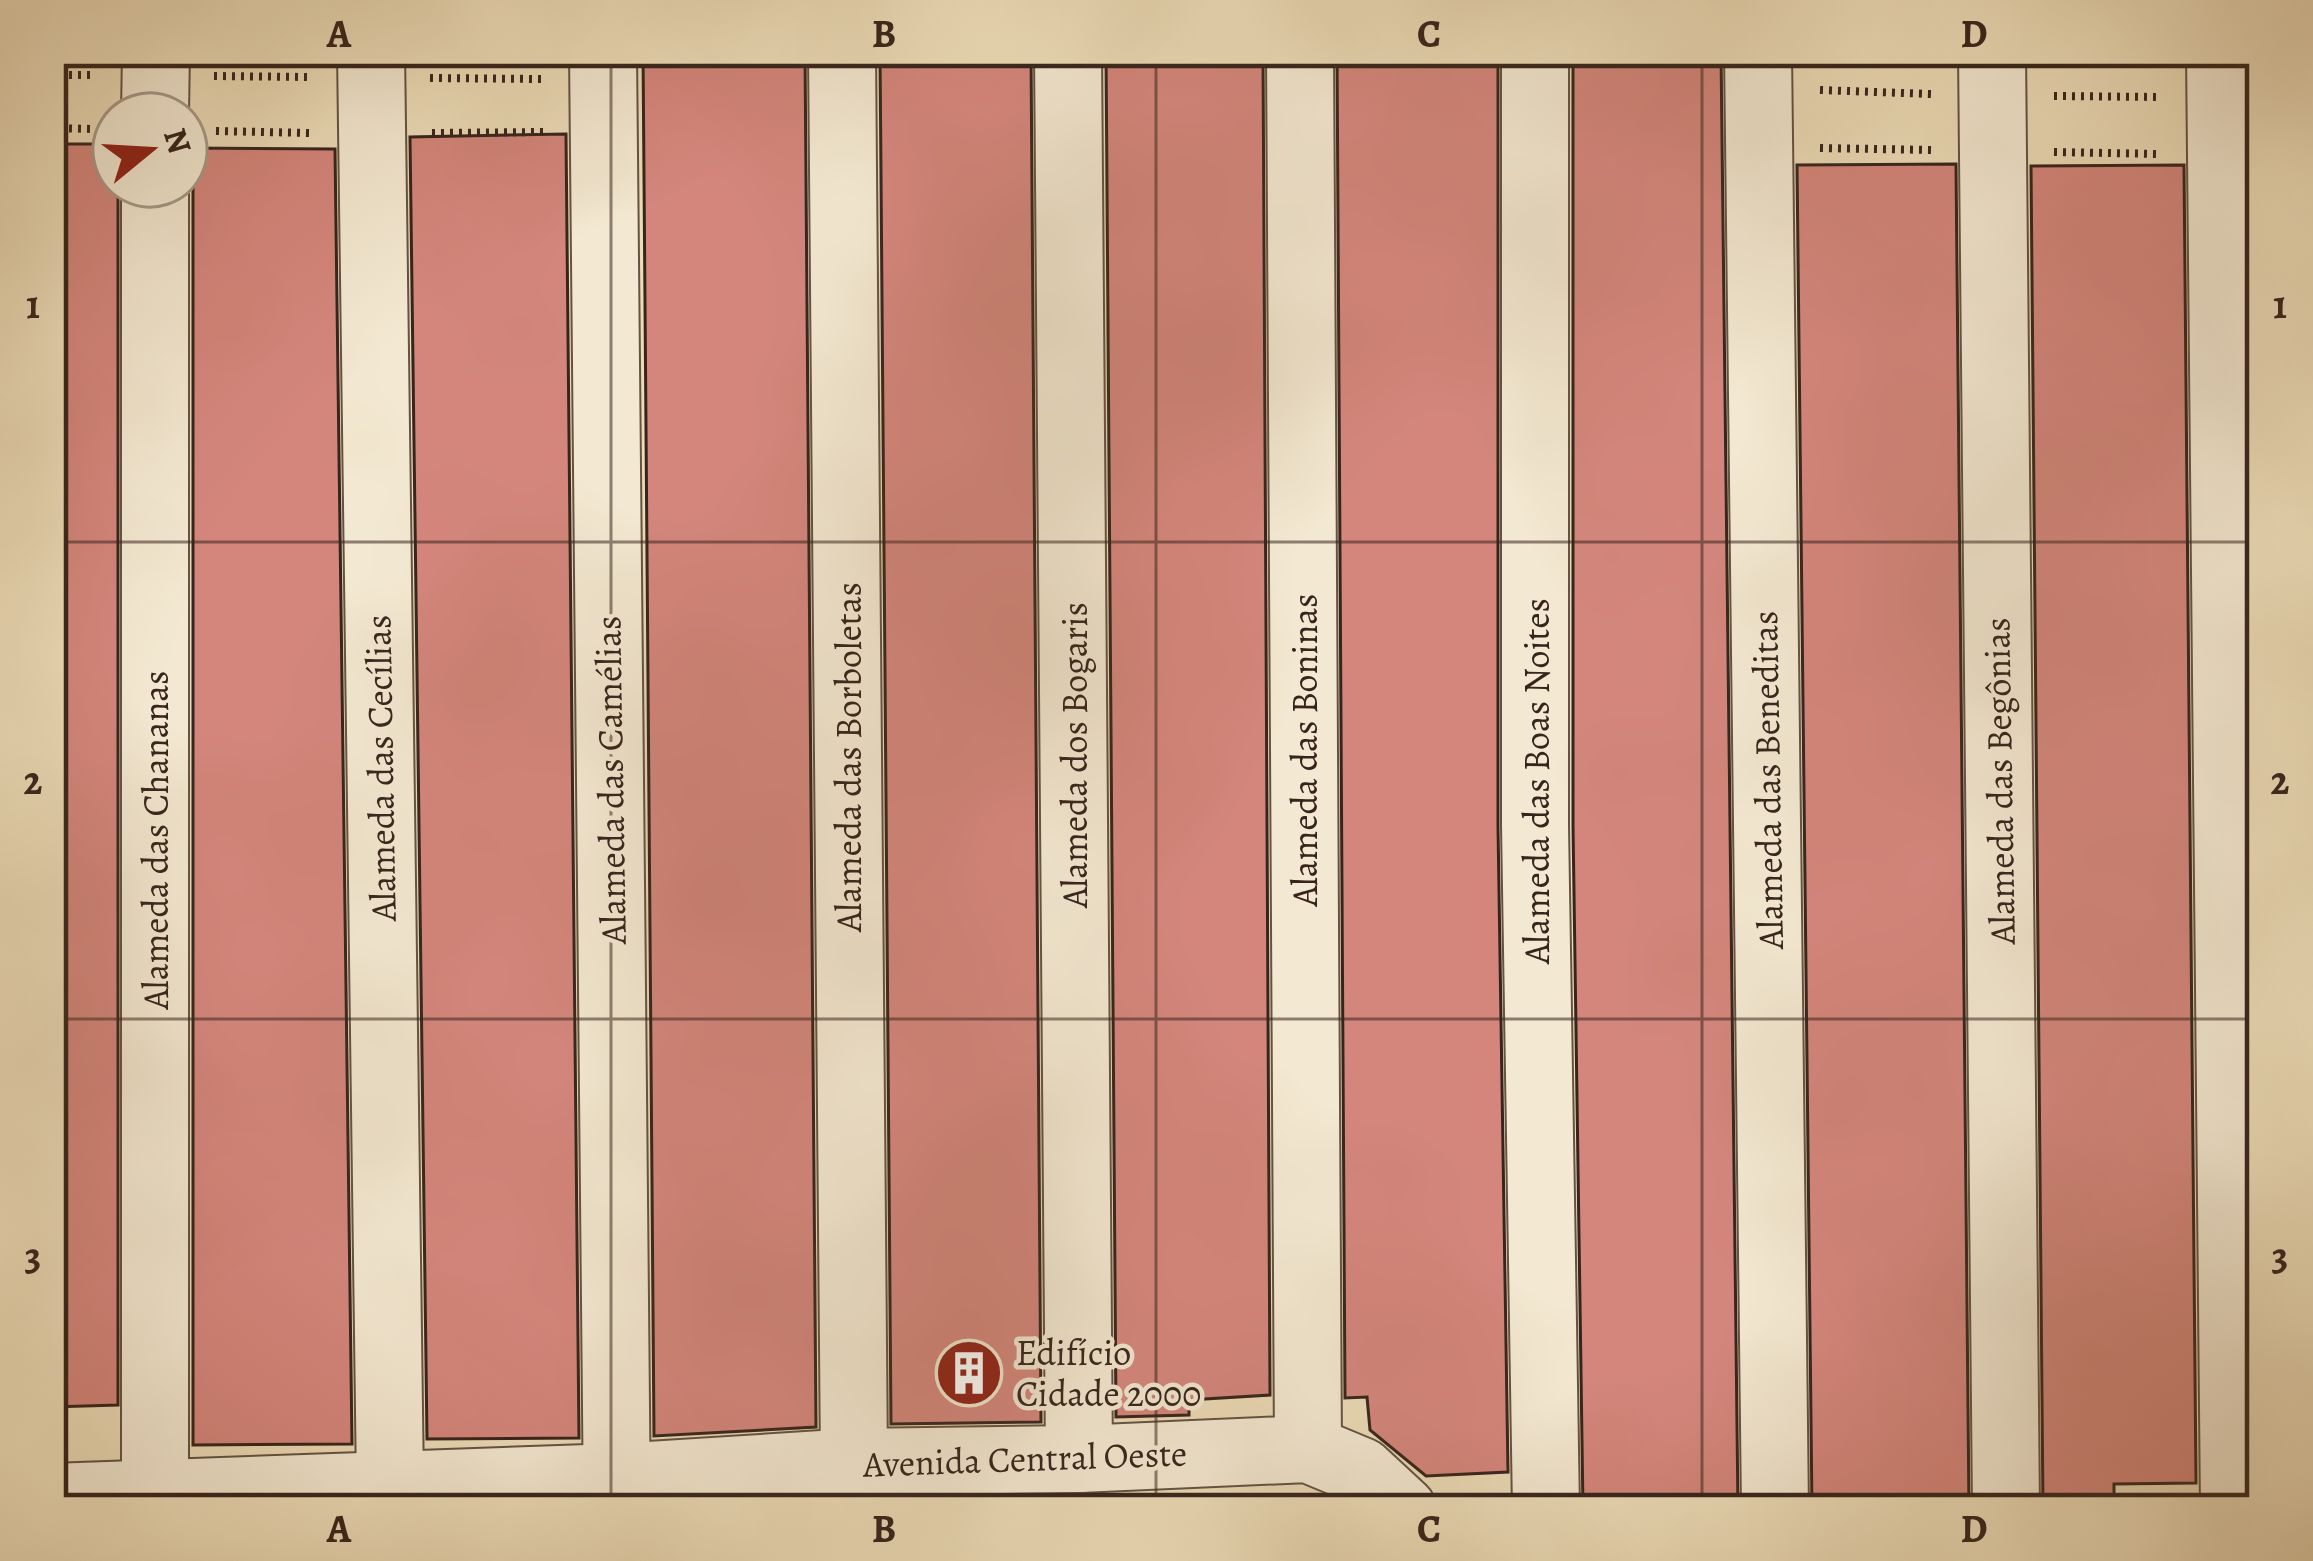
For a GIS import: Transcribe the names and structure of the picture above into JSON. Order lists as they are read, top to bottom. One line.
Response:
{"streets":{"street":["Alameda das Boninas","Alameda dos Bogaris","Alameda das Borboletas","Alameda das Cecílias","Alameda das Camélias","Alameda das Beneditas","Alameda das Boas Noites","Alameda das Begônias","Alameda das Chananas","Avenida Central Oeste"]},"crossings":[["Alameda das Boninas","Avenida Central Oeste"],["Alameda dos Bogaris","Avenida Central Oeste"],["Alameda das Borboletas","Avenida Central Oeste"],["Alameda das Cecílias","Avenida Central Oeste"],["Alameda das Camélias","Avenida Central Oeste"],["Alameda das Chananas","Avenida Central Oeste"]],"places":{"building":["Edifício Cidade 2000"]},"north":"right","grid":{"columns":["A","B","C","D"],"rows":["1","2","3"]}}
